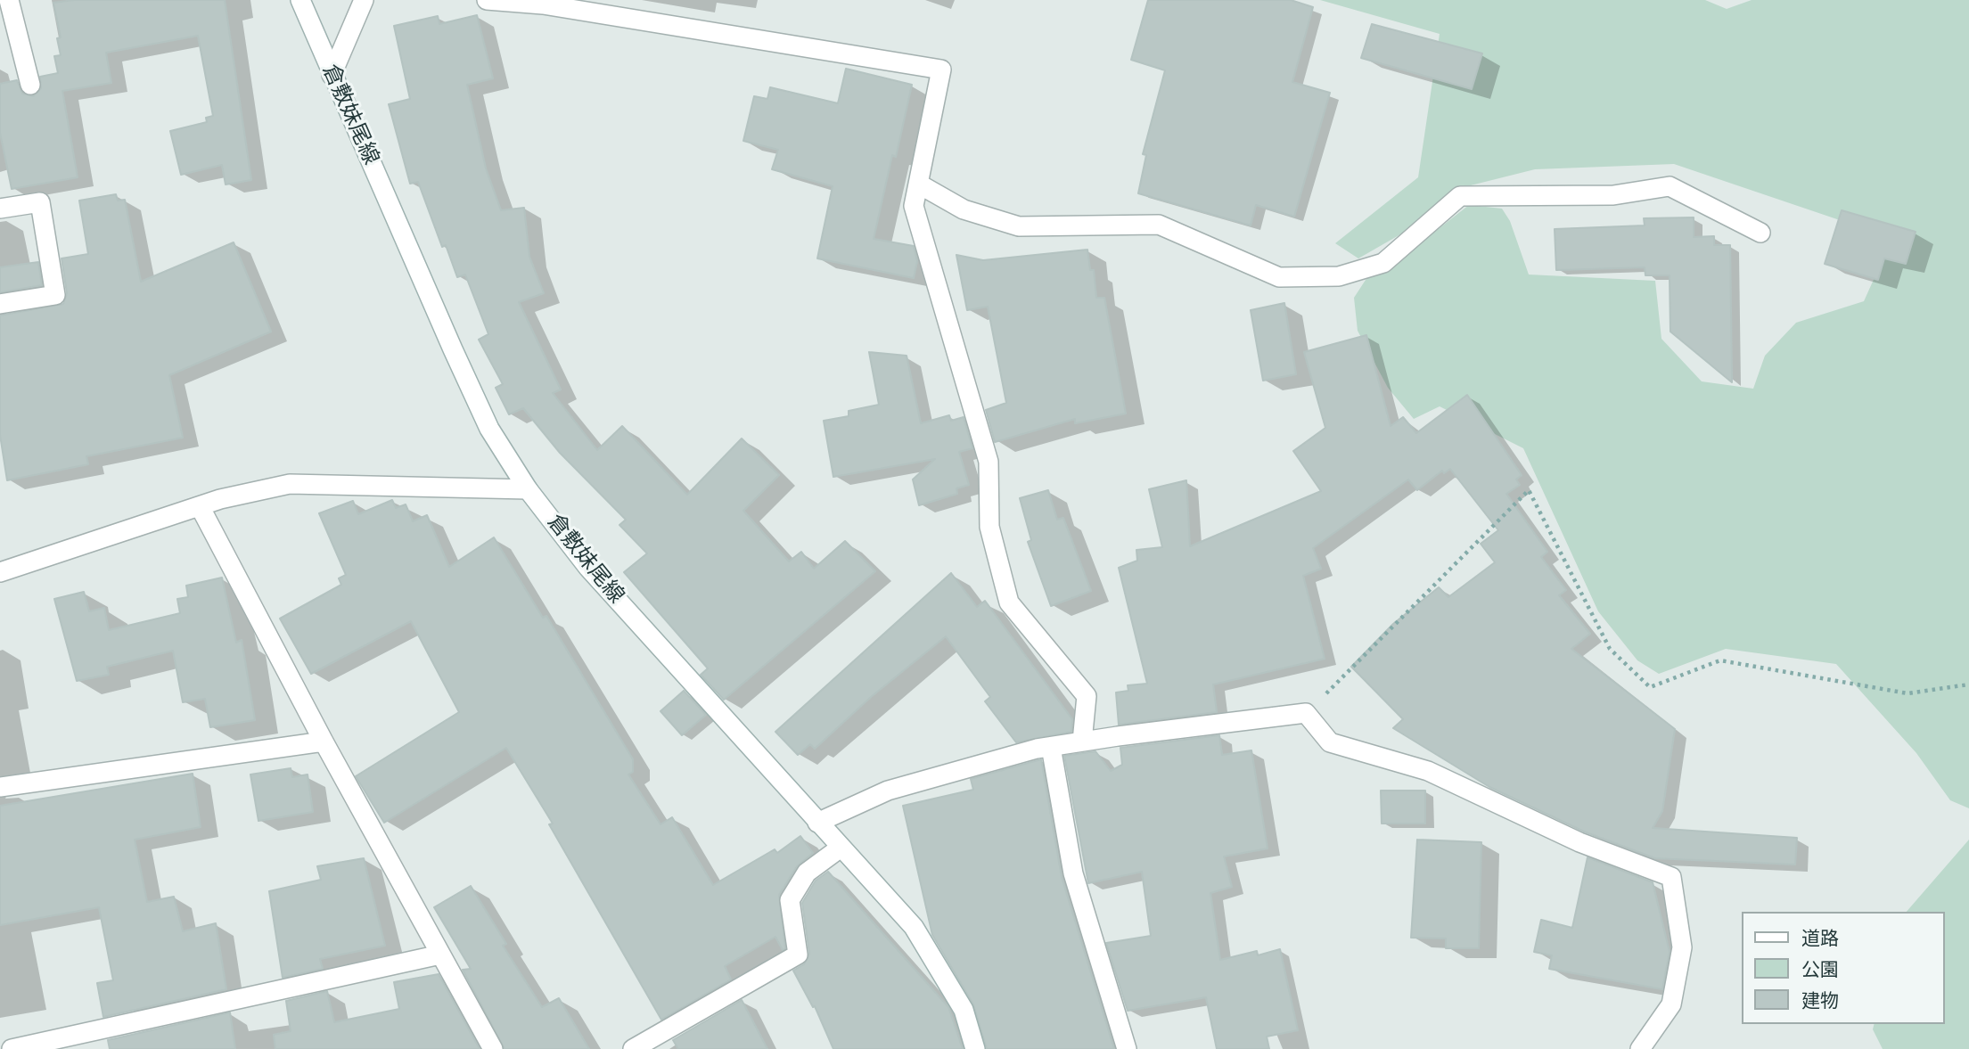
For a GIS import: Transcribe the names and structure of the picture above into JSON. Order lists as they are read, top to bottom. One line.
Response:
{"streets":{"street":["倉敷妹尾線"]},"legend":["道路","公園","建物"]}
